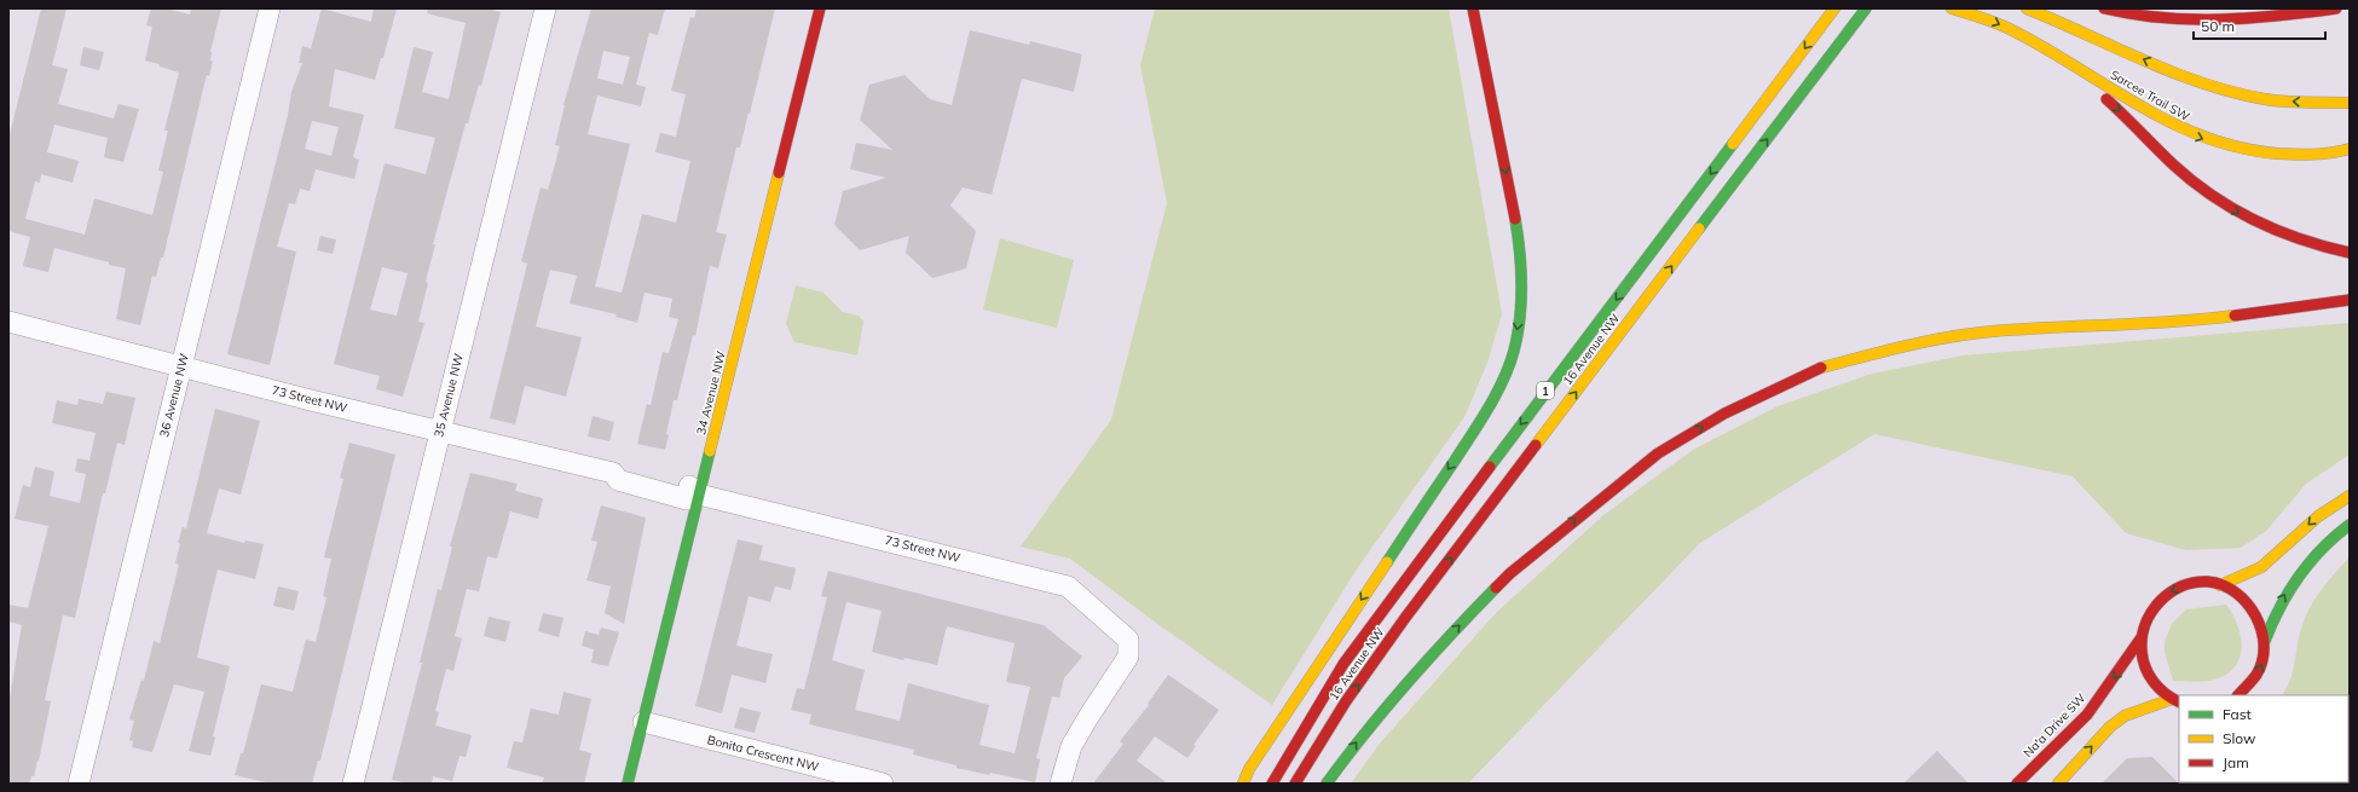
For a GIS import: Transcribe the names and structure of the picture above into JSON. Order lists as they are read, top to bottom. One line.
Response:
{"streets":{"main road":["Sarcee Trail SW","16 Avenue NW","1","34 Avenue NW","Na'a Drive SW"],"street":["36 Avenue NW","35 Avenue NW","73 Street NW","Bonita Crescent NW"]},"crossings":[["34 Avenue NW","73 Street NW"],["34 Avenue NW","Bonita Crescent NW"],["36 Avenue NW","73 Street NW"],["35 Avenue NW","73 Street NW"]],"legend":["Fast","Slow","Jam"],"scale_bar":"50 m"}
